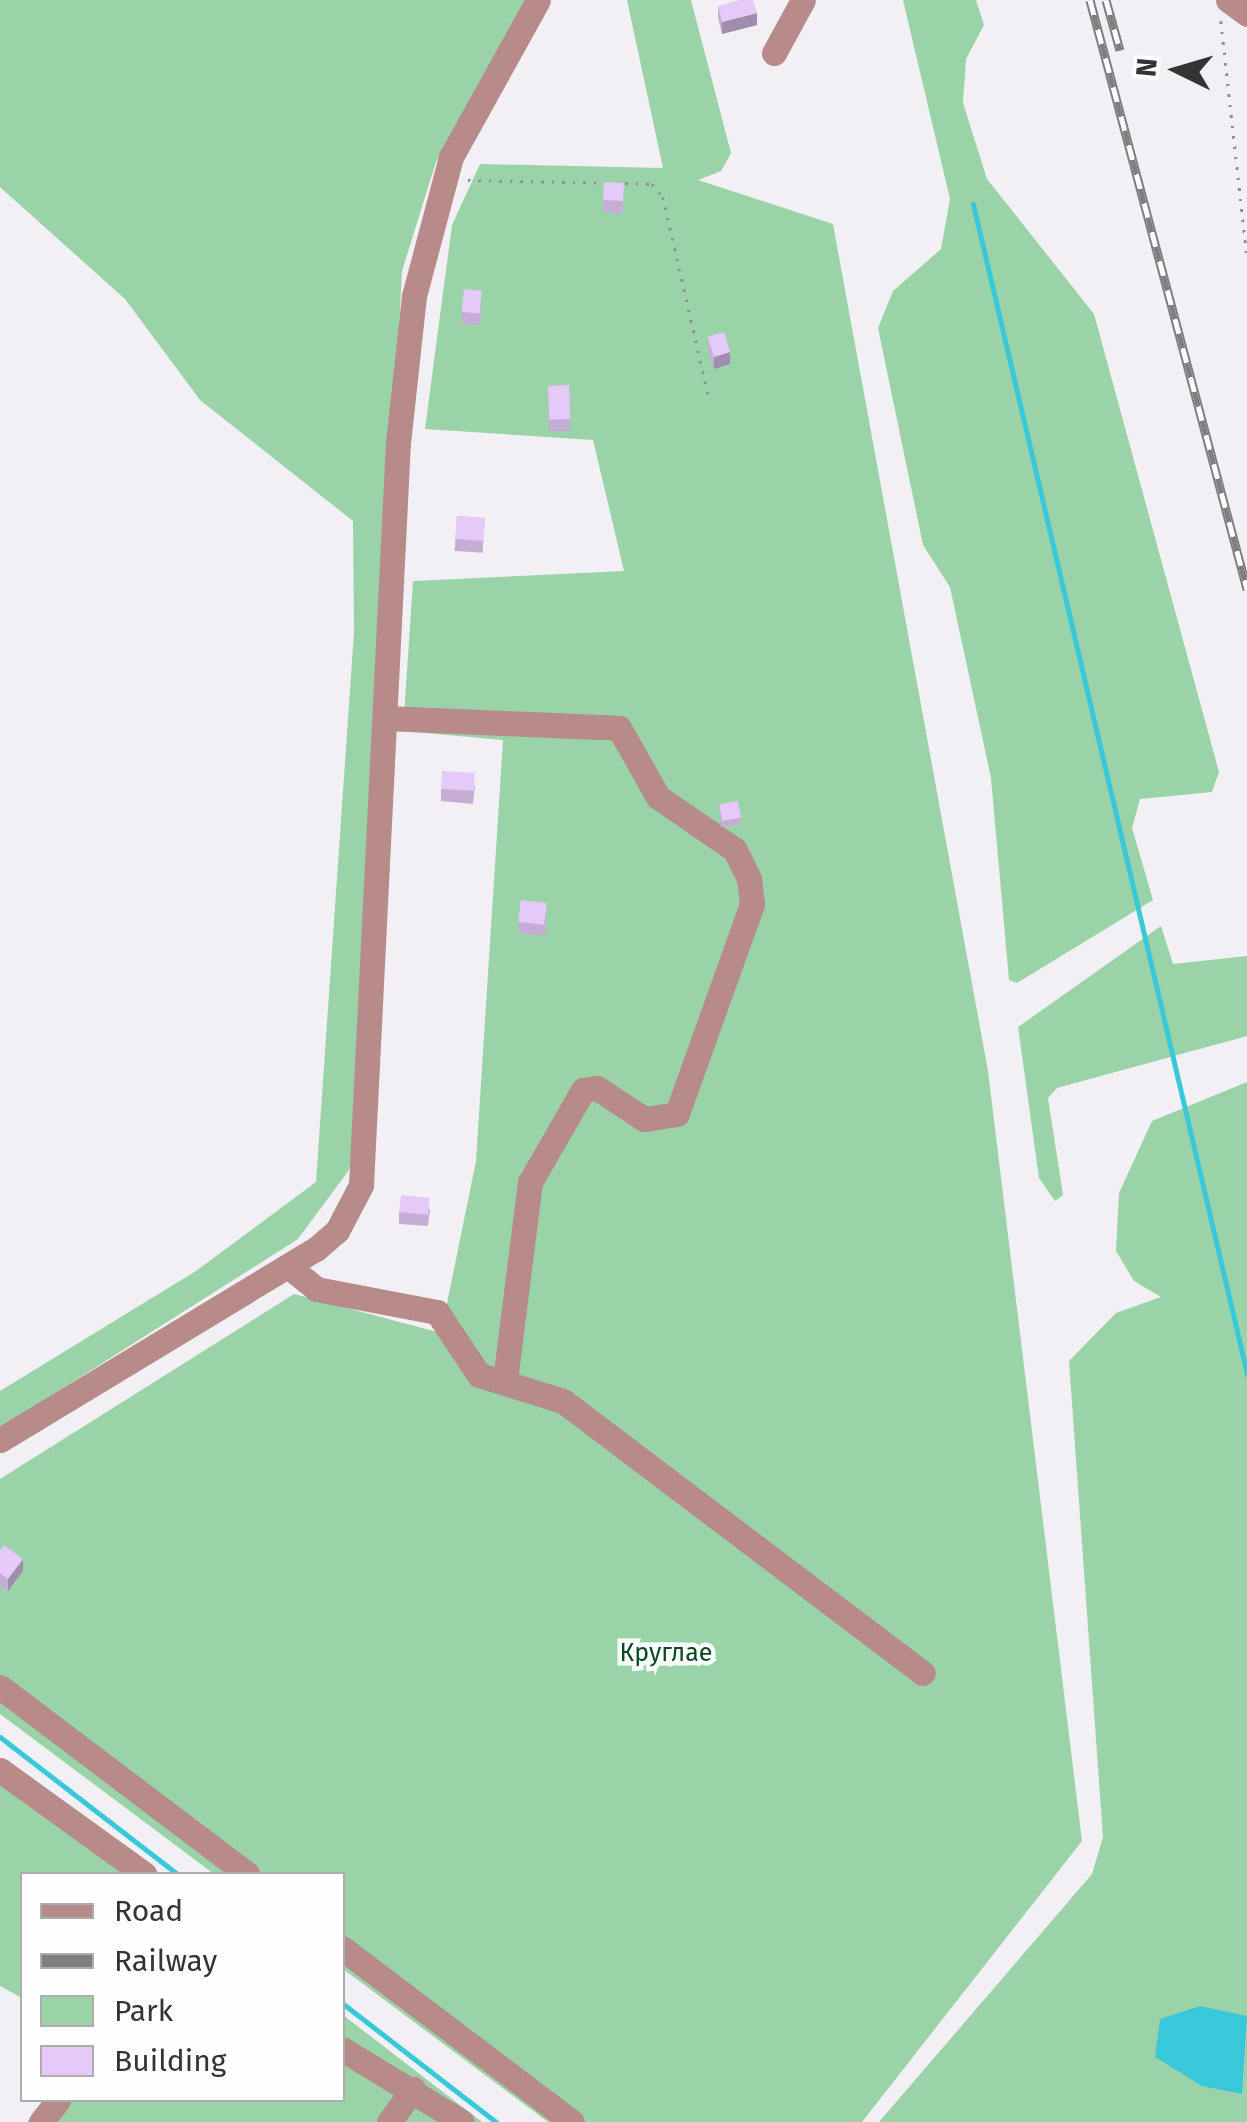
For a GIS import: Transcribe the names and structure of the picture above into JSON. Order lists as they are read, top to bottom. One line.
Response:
{"parks":["Круглае"],"legend":["Road","Railway","Park","Building"],"north":"left"}
